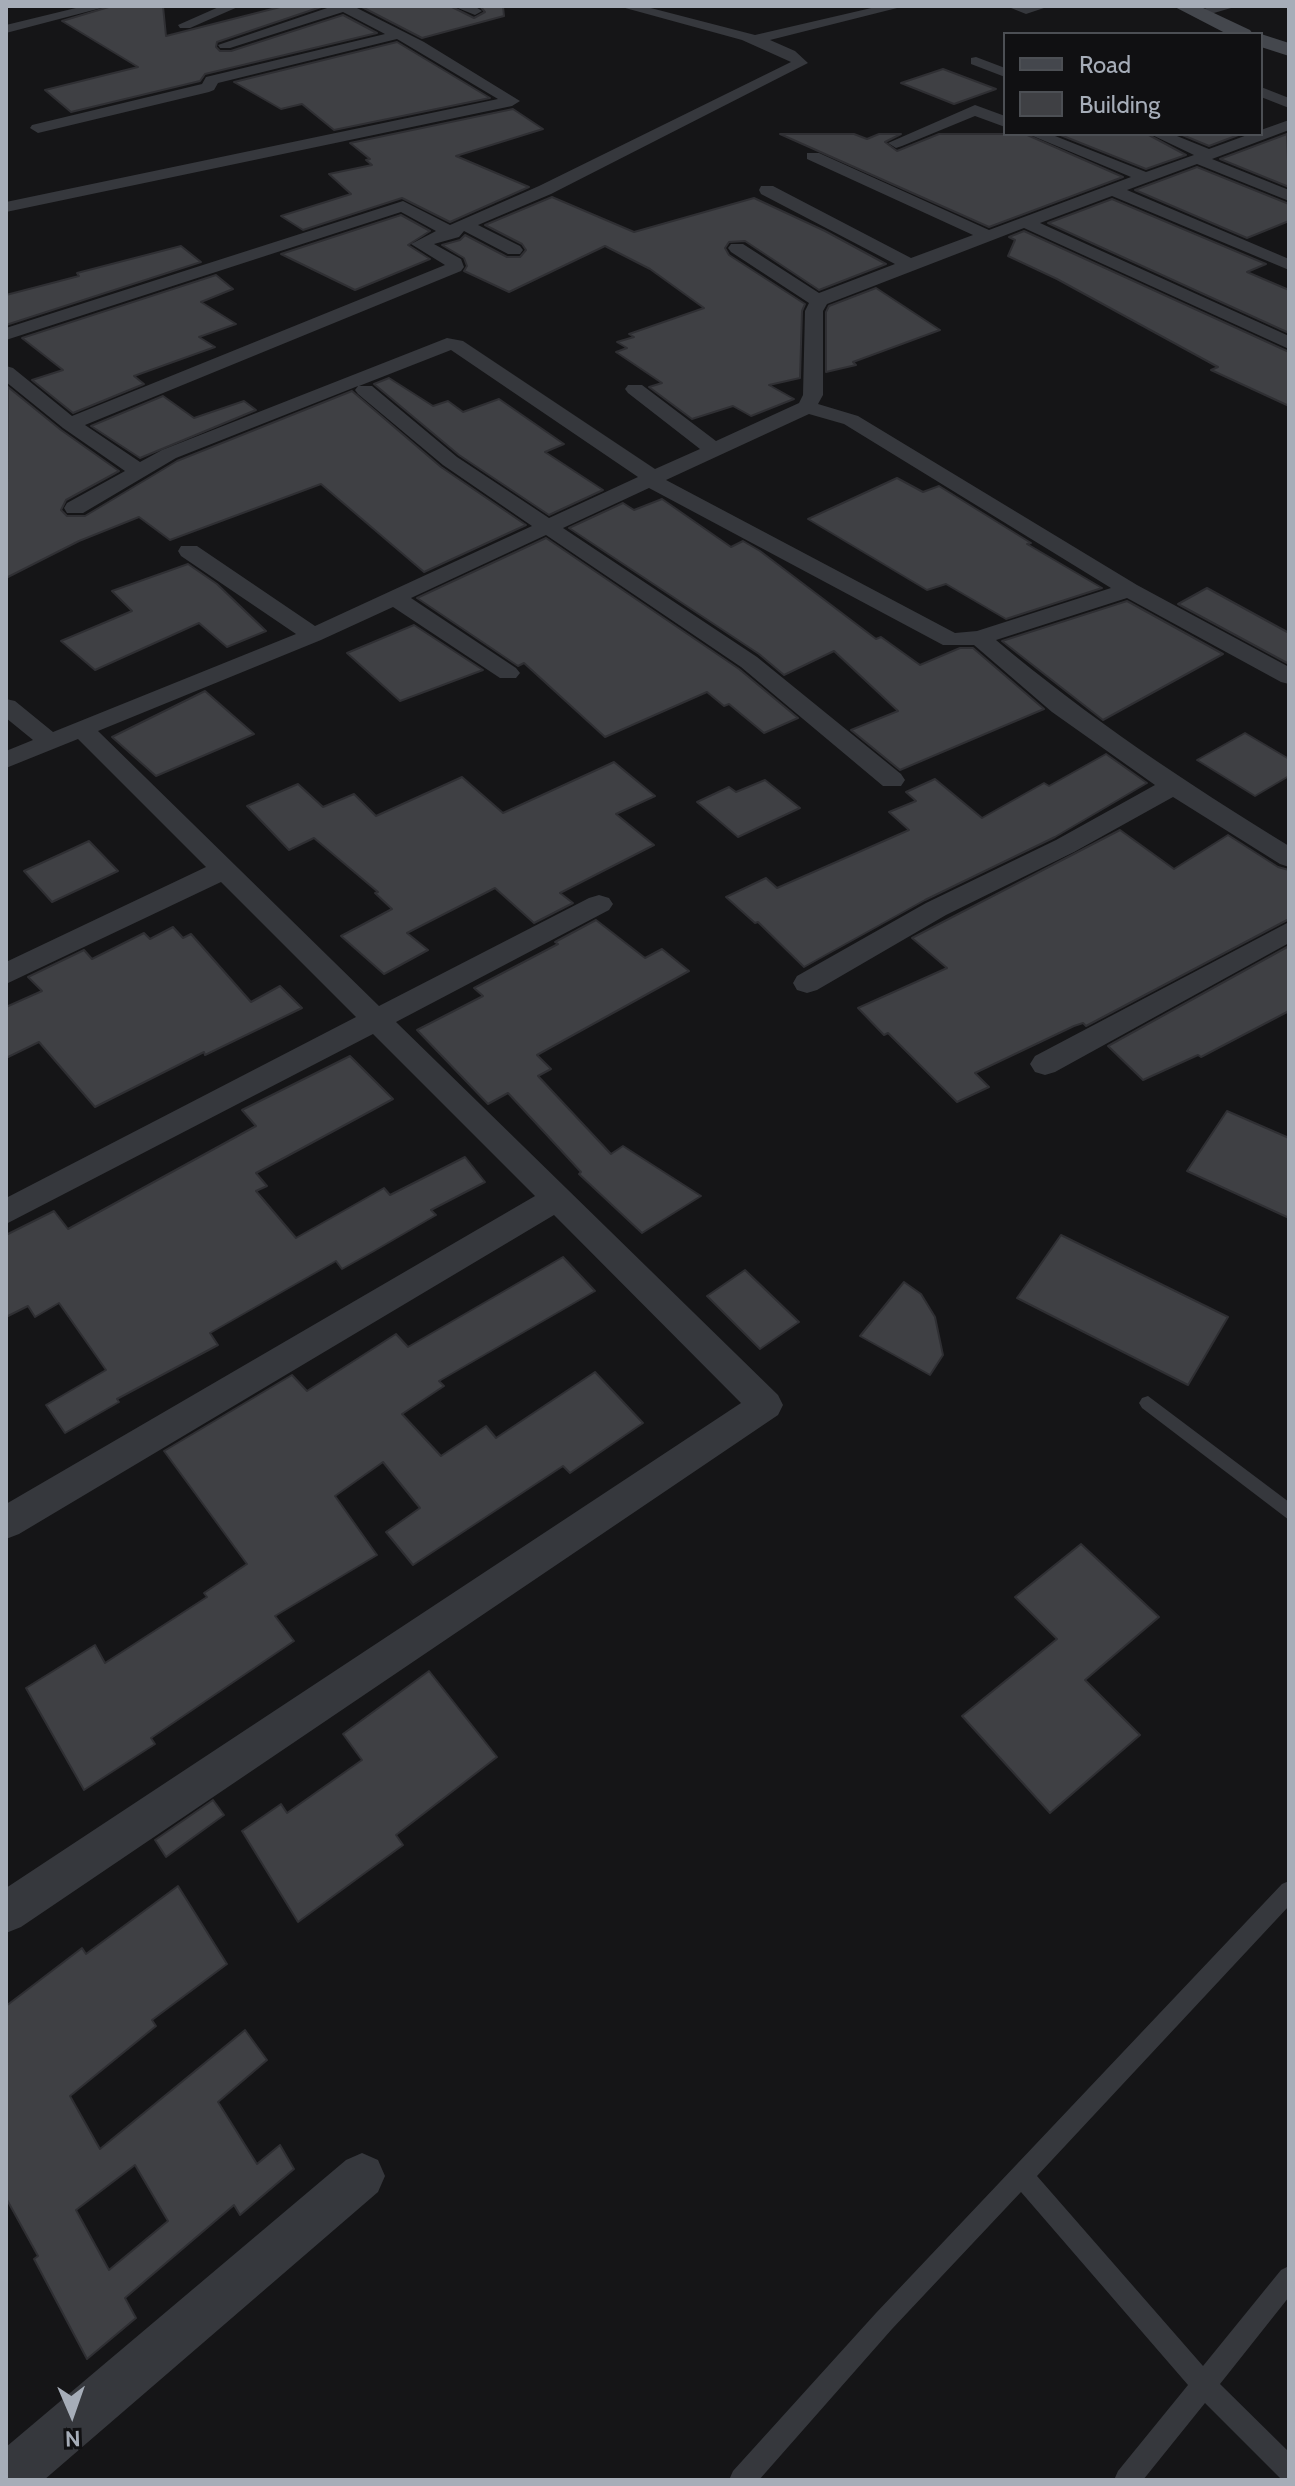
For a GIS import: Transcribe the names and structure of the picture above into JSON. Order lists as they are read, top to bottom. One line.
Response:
{"legend":["Road","Building"],"north":"bottom"}
